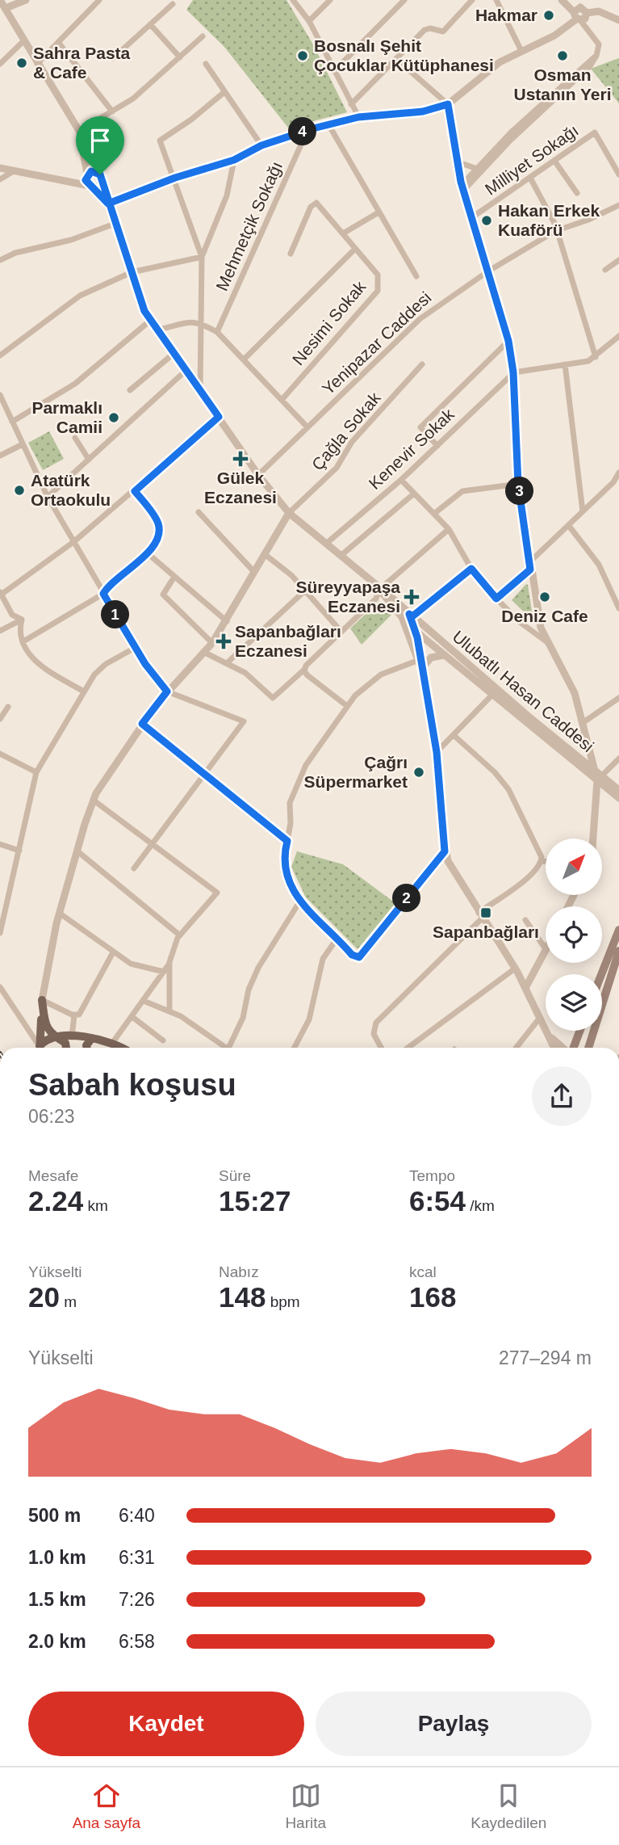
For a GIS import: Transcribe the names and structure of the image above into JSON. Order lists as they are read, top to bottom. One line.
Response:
{"streets":{"street":["Milliyet Sokağı","Mehmetçik Sokağı","Nesimi Sokak","Yenipazar Caddesi","Çağla Sokak","Kenevir Sokak","Ulubatlı Hasan Caddesi"]},"places":{"other":["Hakmar","Bosnalı Şehit Çocuklar Kütüphanesi","Osman Ustanın Yeri","Sahra Pasta & Cafe","Hakan Erkek Kuaförü","Parmaklı Camii","Atatürk Ortaokulu","Deniz Cafe","Çağrı Süpermarket"],"health":["Gülek Eczanesi","Süreyyapaşa Eczanesi","Sapanbağları Eczanesi"],"transit":["Sapanbağları"]},"north":"top right","page":{"pins":["4","3","1","2"],"heading":["Sabah koşusu","06:23"],"stats":[["Mesafe","2.24 km"],["Süre","15:27"],["Tempo","6:54 /km"],["Yükselti","20 m"],["Nabız","148 bpm"],["kcal","168"]],"chart":["Yükselti","277–294 m"],"list":[{"name":"500 m","note":"6:40"},{"name":"1.0 km","note":"6:31"},{"name":"1.5 km","note":"7:26"},{"name":"2.0 km","note":"6:58"}],"buttons":["Kaydet","Paylaş"],"tabs":["Ana sayfa","Harita","Kaydedilen"]}}
